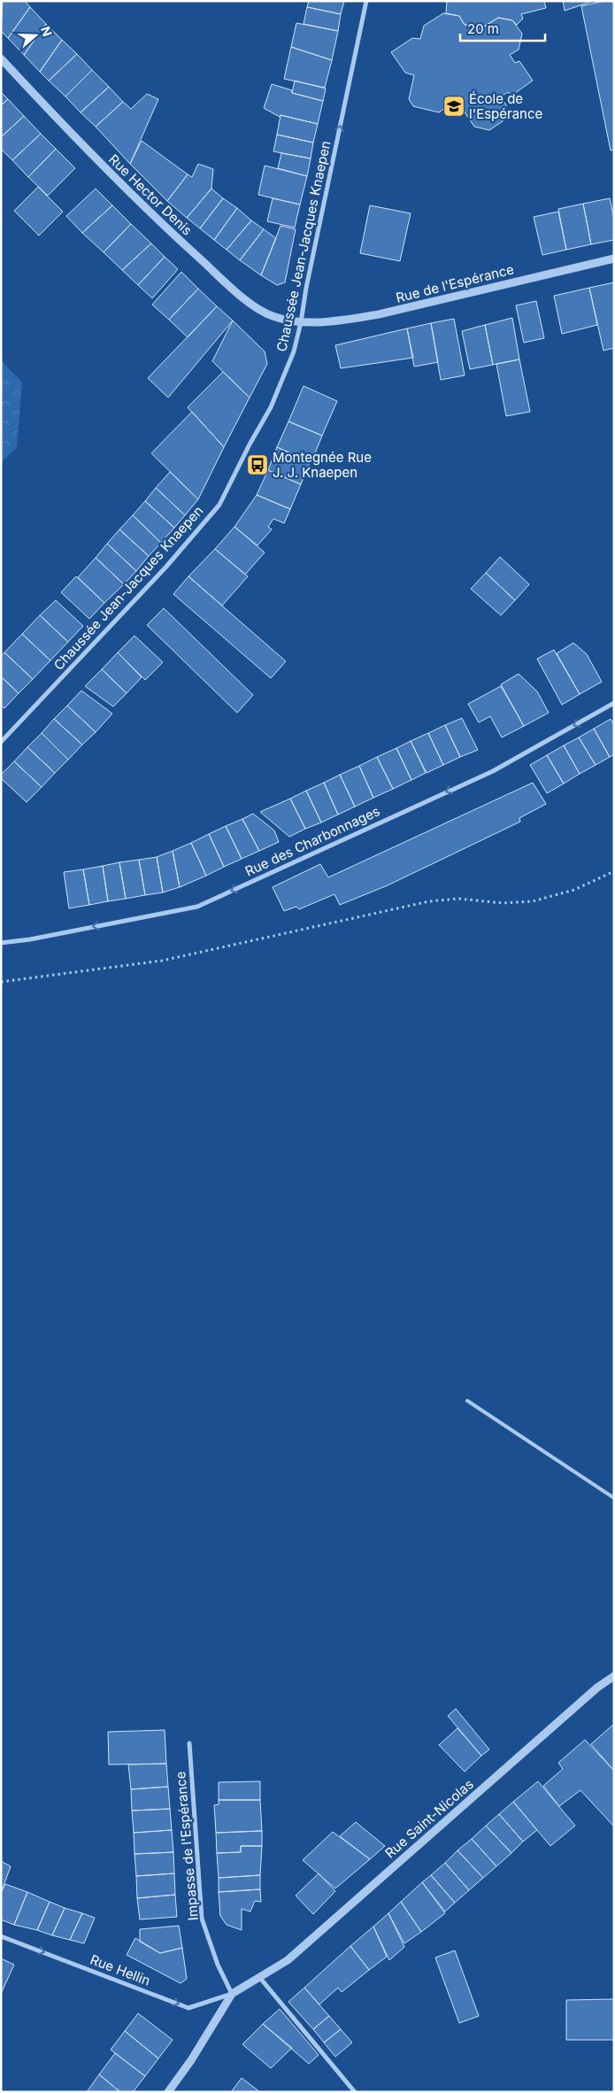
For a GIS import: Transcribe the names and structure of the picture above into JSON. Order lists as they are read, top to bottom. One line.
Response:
{"streets":{"street":["Rue Hector Denis","Chaussée Jean-Jacques Knaepen","Rue de l'Espérance","Rue des Charbonnages","Rue Saint-Nicolas","Impasse de l'Espérance","Rue Hellin"]},"crossings":[["Rue Hector Denis","Chaussée Jean-Jacques Knaepen"],["Rue Hector Denis","Rue de l'Espérance"],["Chaussée Jean-Jacques Knaepen","Rue de l'Espérance"],["Rue Saint-Nicolas","Impasse de l'Espérance"],["Rue Saint-Nicolas","Rue Hellin"],["Impasse de l'Espérance","Rue Hellin"]],"one_way":["Chaussée Jean-Jacques Knaepen","Rue des Charbonnages","Rue Hellin"],"places":{"school or university":["École de l'Espérance"],"bus stop":["Montegnée Rue J. J. Knaepen"]},"scale_bar":"20 m","north":"right"}
